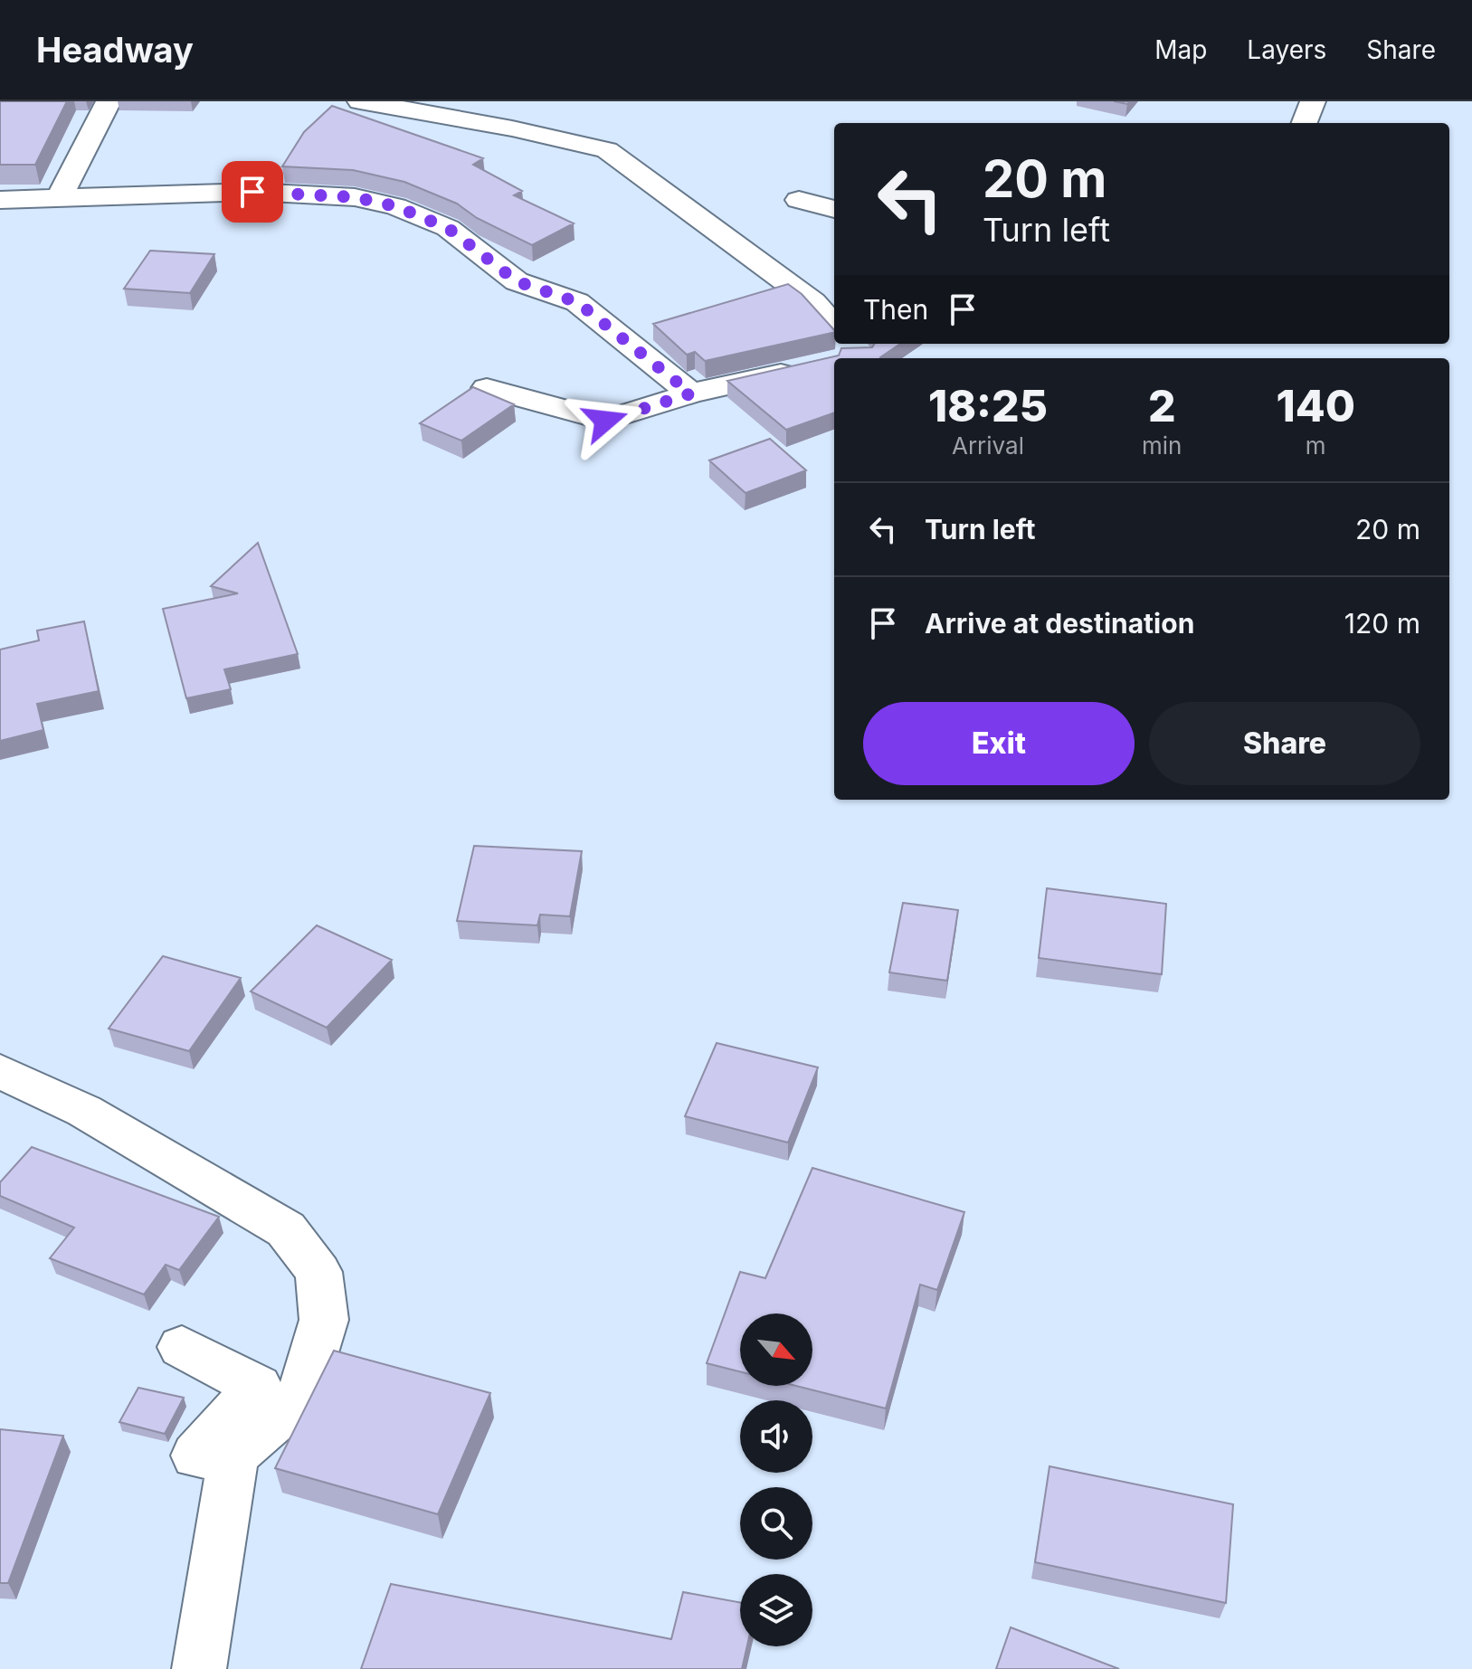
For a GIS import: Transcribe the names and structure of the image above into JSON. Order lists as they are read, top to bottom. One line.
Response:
{"north":"bottom right","page":{"header":"Headway","nav":["Map","Layers","Share"],"turn":["20 m","Turn left"],"then":"Then","eta":["18:25","Arrival","2","min","140","m"],"list":[{"name":"Turn left","value":"20 m"},{"name":"Arrive at destination","value":"120 m"}],"buttons":["Exit","Share"]}}
